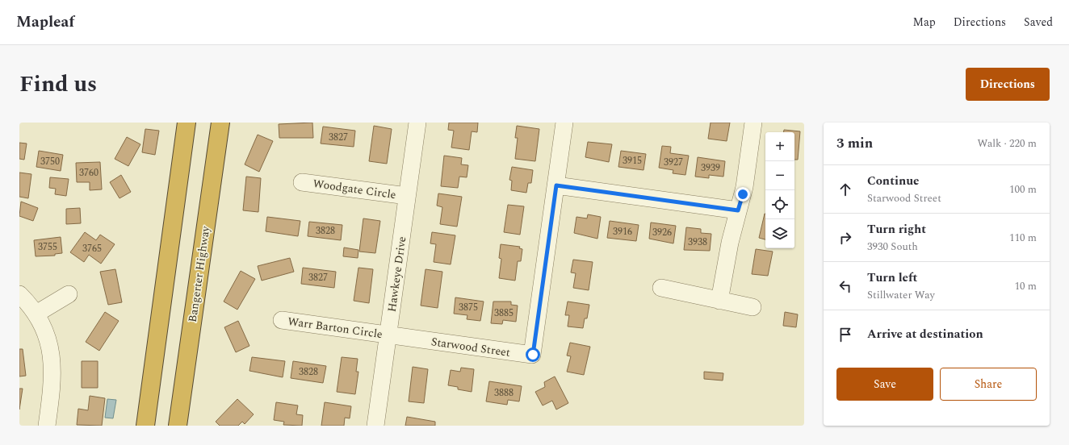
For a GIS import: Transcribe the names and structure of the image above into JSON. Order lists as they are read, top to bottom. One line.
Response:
{"streets":{"highway":["Bangerter Highway"],"street":["Woodgate Circle","Hawkeye Drive","Warr Barton Circle","Starwood Street"]},"crossings":[["Woodgate Circle","Hawkeye Drive"],["Hawkeye Drive","Warr Barton Circle"],["Hawkeye Drive","Starwood Street"],["Warr Barton Circle","Starwood Street"]],"house_numbers":["3827","3915","3750","3927","3939","3760","3828","3916","3926","3938","3755","3765","3827","3875","3885","3828","3888"],"page":{"header":"Mapleaf","nav":["Map","Directions","Saved"],"title":"Find us","buttons":["Directions",["Save","Share"]],"heading":["3 min","Walk · 220 m"],"map_buttons":["+","−"],"list":[["Continue","Starwood Street","100 m"],["Turn right","3930 South","110 m"],["Turn left","Stillwater Way","10 m"],"Arrive at destination"]}}
